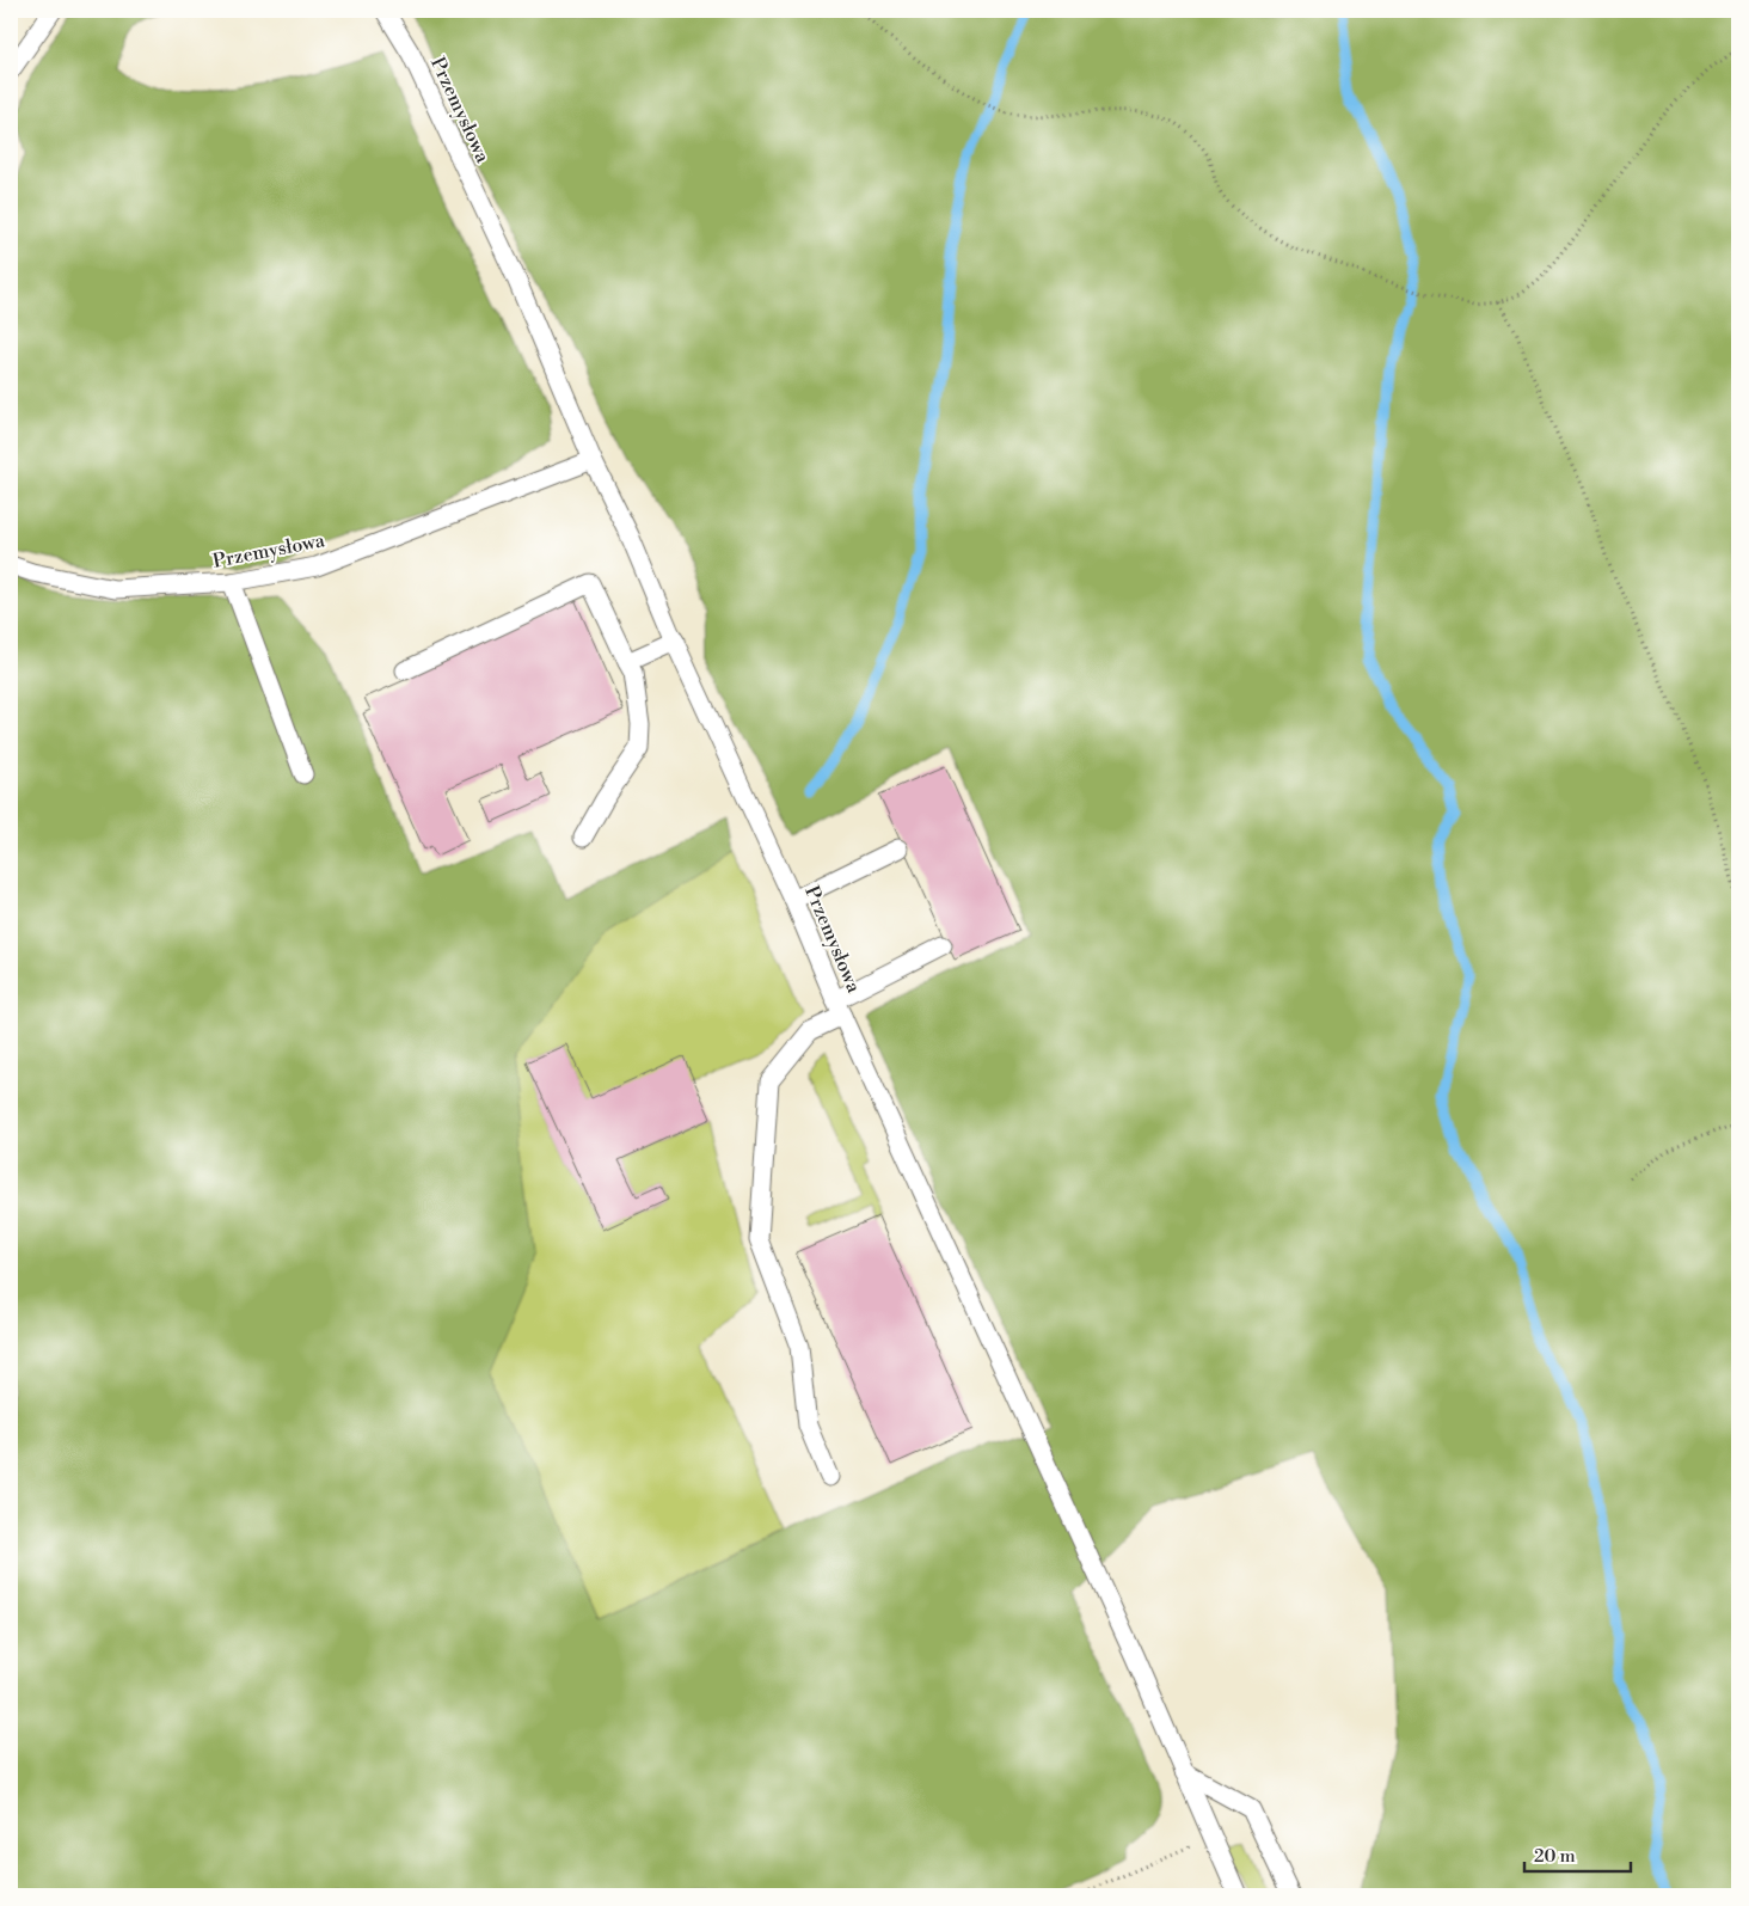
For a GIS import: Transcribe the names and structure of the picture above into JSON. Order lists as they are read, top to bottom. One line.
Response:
{"streets":{"lane":["Przemysłowa"]},"scale_bar":"20 m"}
